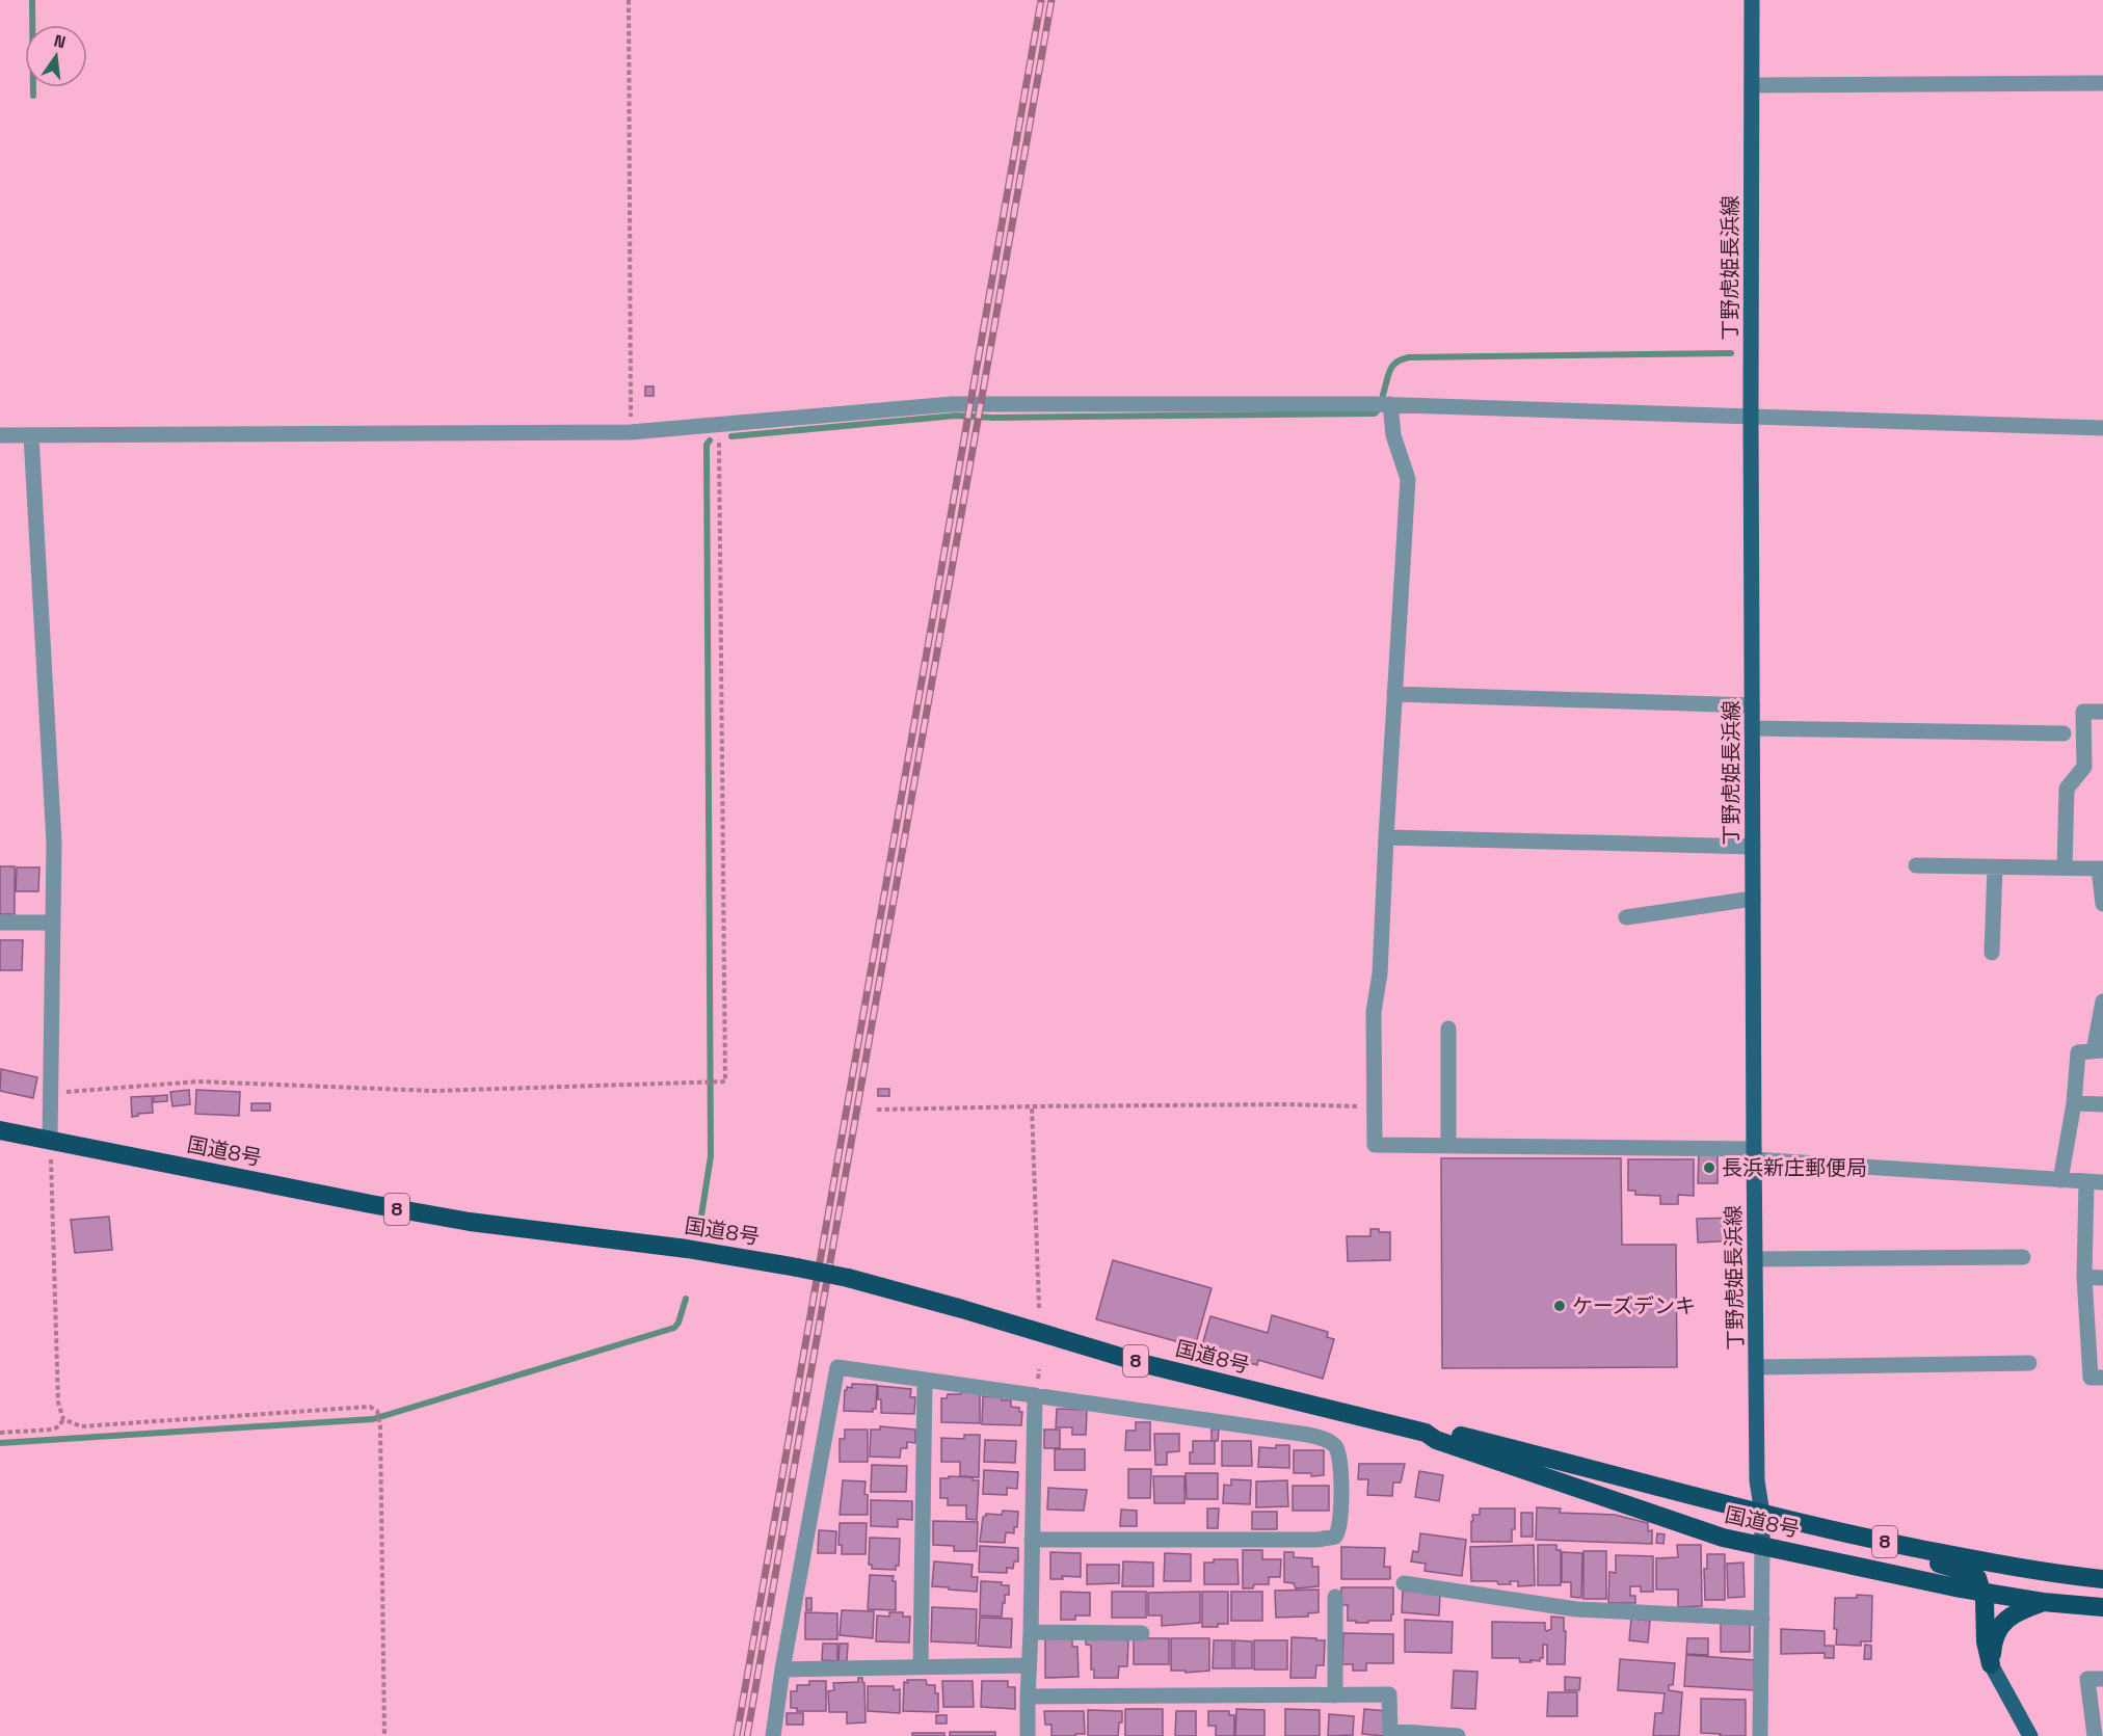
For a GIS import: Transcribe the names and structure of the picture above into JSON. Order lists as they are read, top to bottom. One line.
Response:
{"streets":{"highway":["国道8号","8"],"main road":["丁野虎姫長浜線"]},"crossings":[["丁野虎姫長浜線","国道8号"]],"places":["長浜新庄郵便局","ケーズデンキ"],"north":"top"}
